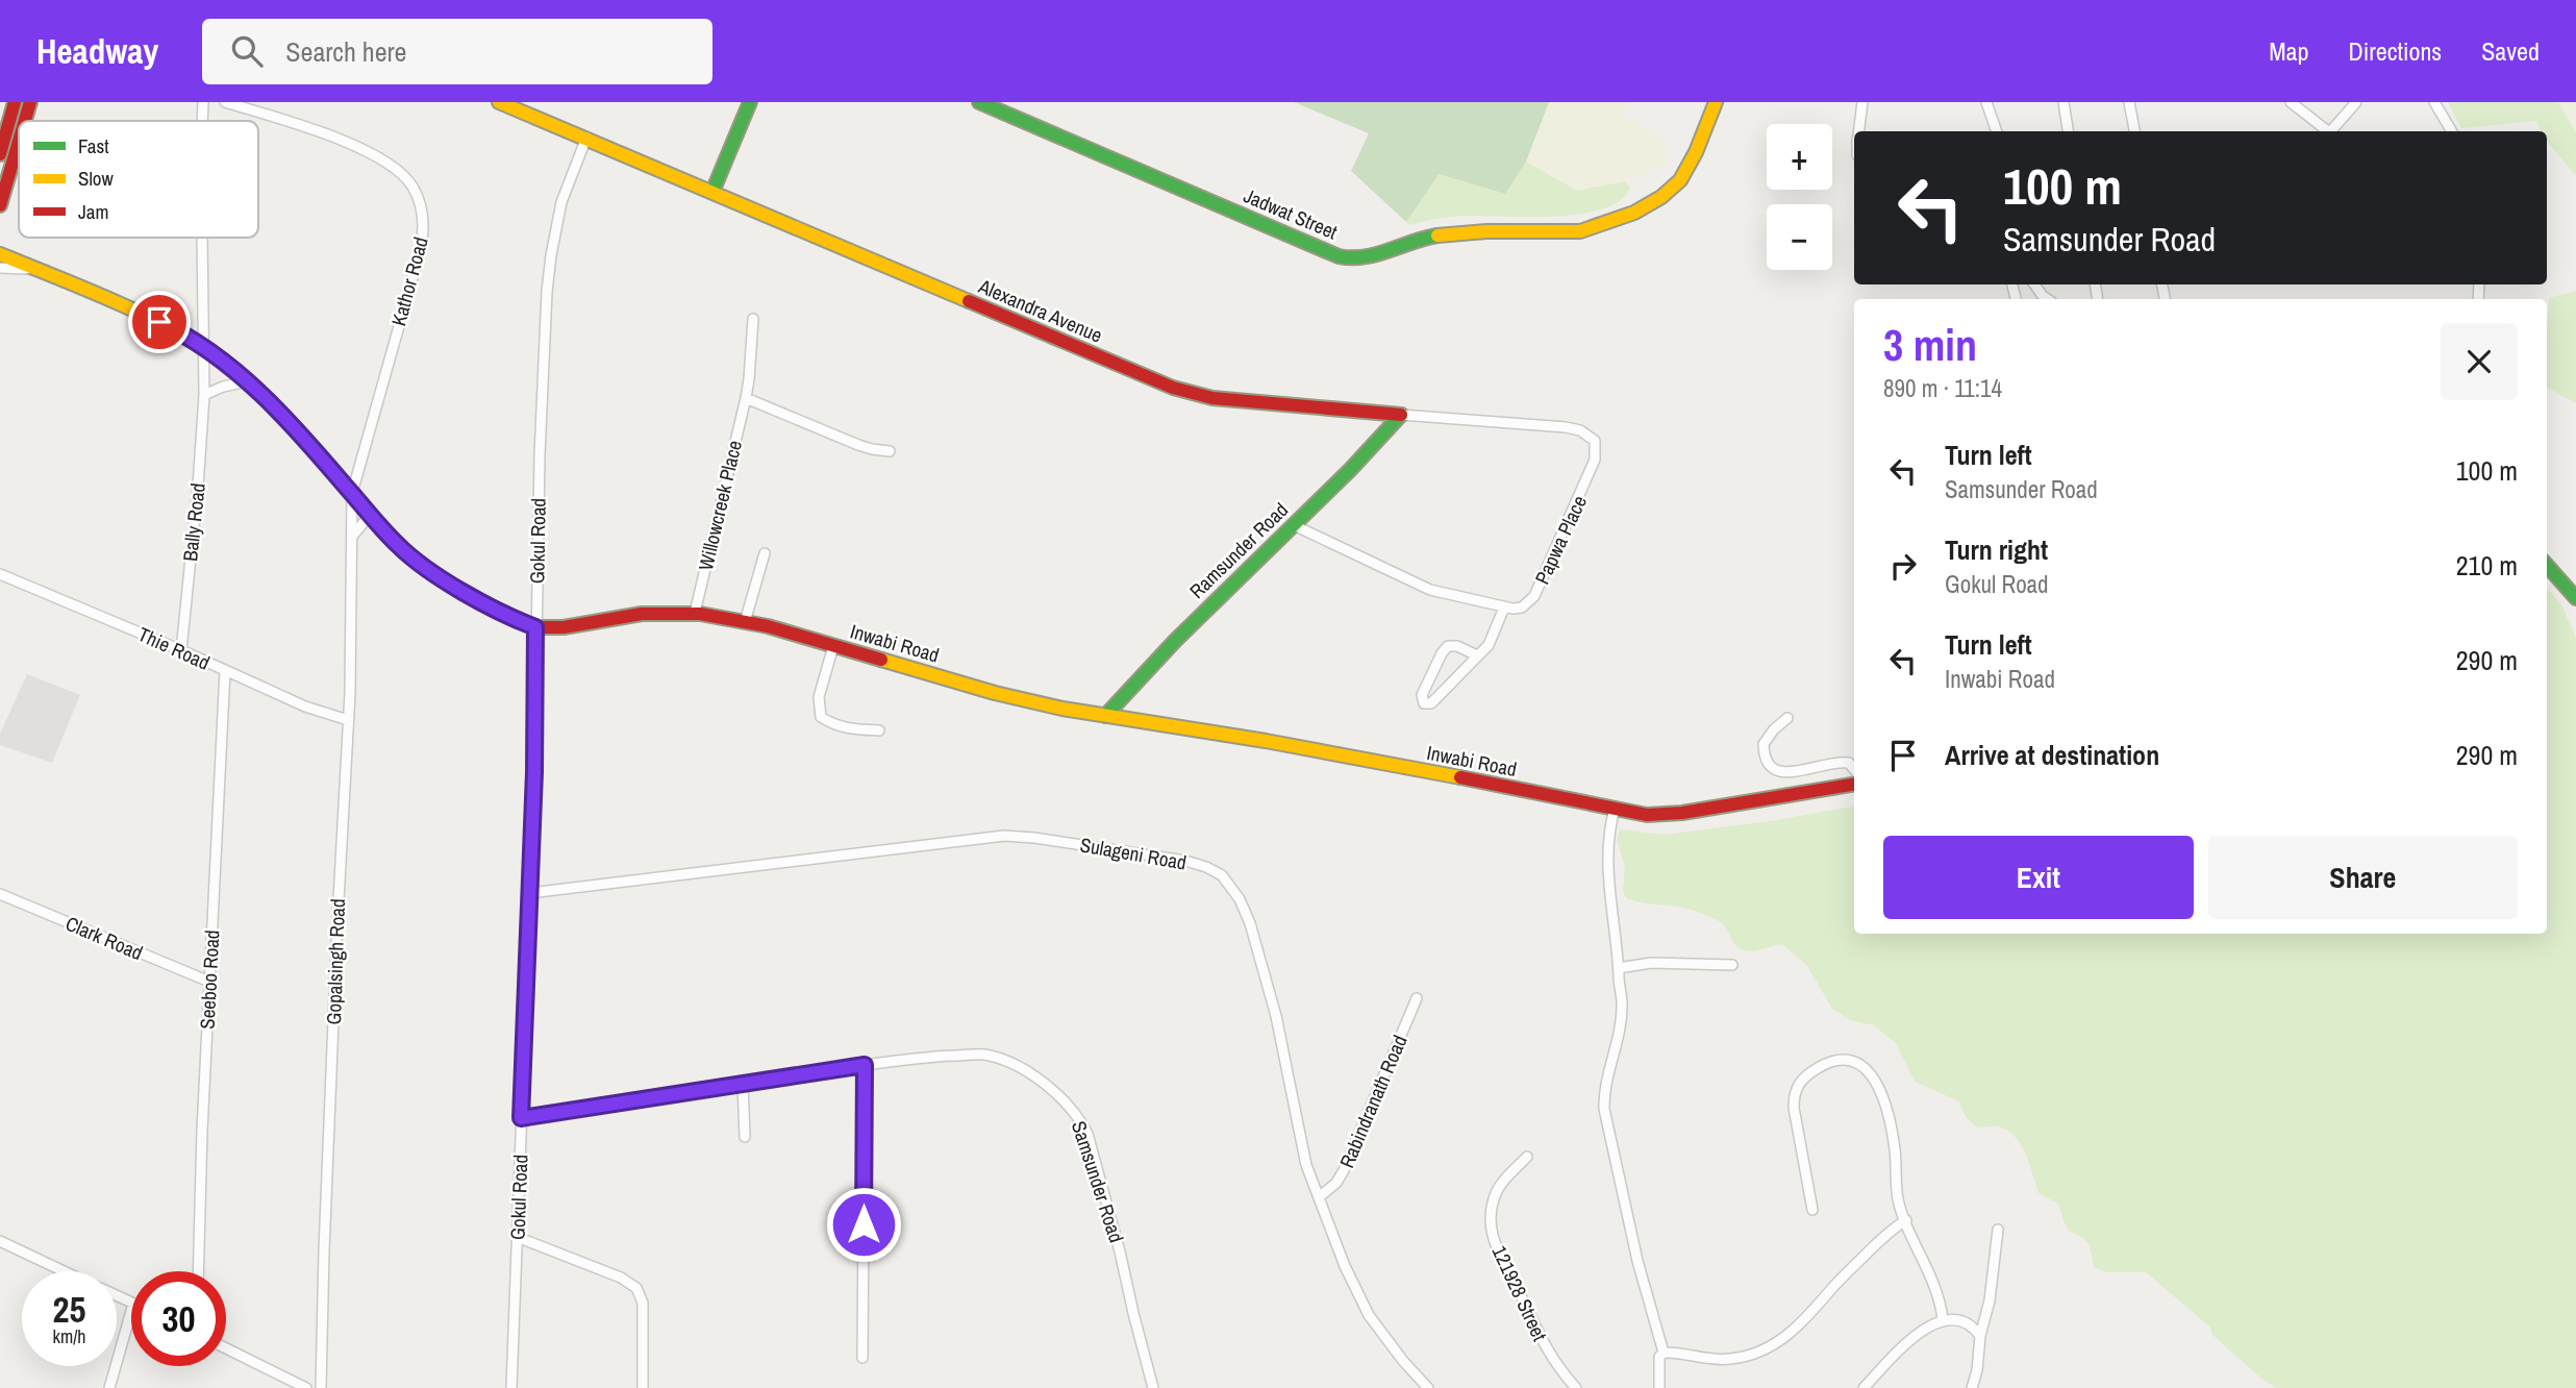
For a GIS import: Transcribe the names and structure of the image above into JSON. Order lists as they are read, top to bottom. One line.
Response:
{"streets":{"street":["Jadwat Street","Kathor Road","Alexandra Avenue","Willowcreek Place","Bally Road","Papwa Place","Gokul Road","Ramsunder Road","Inwabi Road","Thie Road","Sulageni Road","Clark Road","Gopalsingh Road","Seeboo Road","Rabindranath Road","Samsunder Road","121928 Street"]},"crossings":[["Kathor Road","Inwabi Road"],["Kathor Road","Gopalsingh Road"],["Alexandra Avenue","Papwa Place"],["Alexandra Avenue","Gokul Road"],["Alexandra Avenue","Ramsunder Road"],["Willowcreek Place","Inwabi Road"],["Bally Road","Inwabi Road"],["Bally Road","Thie Road"],["Gokul Road","Inwabi Road"],["Gokul Road","Sulageni Road"],["Gokul Road","Samsunder Road"],["Ramsunder Road","Inwabi Road"],["Inwabi Road","Gopalsingh Road"],["Thie Road","Gopalsingh Road"],["Thie Road","Seeboo Road"],["Sulageni Road","Rabindranath Road"],["Clark Road","Seeboo Road"]],"legend":["Fast","Slow","Jam"],"page":{"header":"Headway","search":"Search here","nav":["Map","Directions","Saved"],"map_buttons":["+","−"],"turn":["100 m","Samsunder Road"],"heading":["3 min","890 m · 11:14"],"list":[{"name":"Turn left","note":"Samsunder Road","value":"100 m"},{"name":"Turn right","note":"Gokul Road","value":"210 m"},{"name":"Turn left","note":"Inwabi Road","value":"290 m"},{"name":"Arrive at destination","value":"290 m"}],"buttons":["Exit","Share"],"speed":"25 km/h","limit":"30"}}
